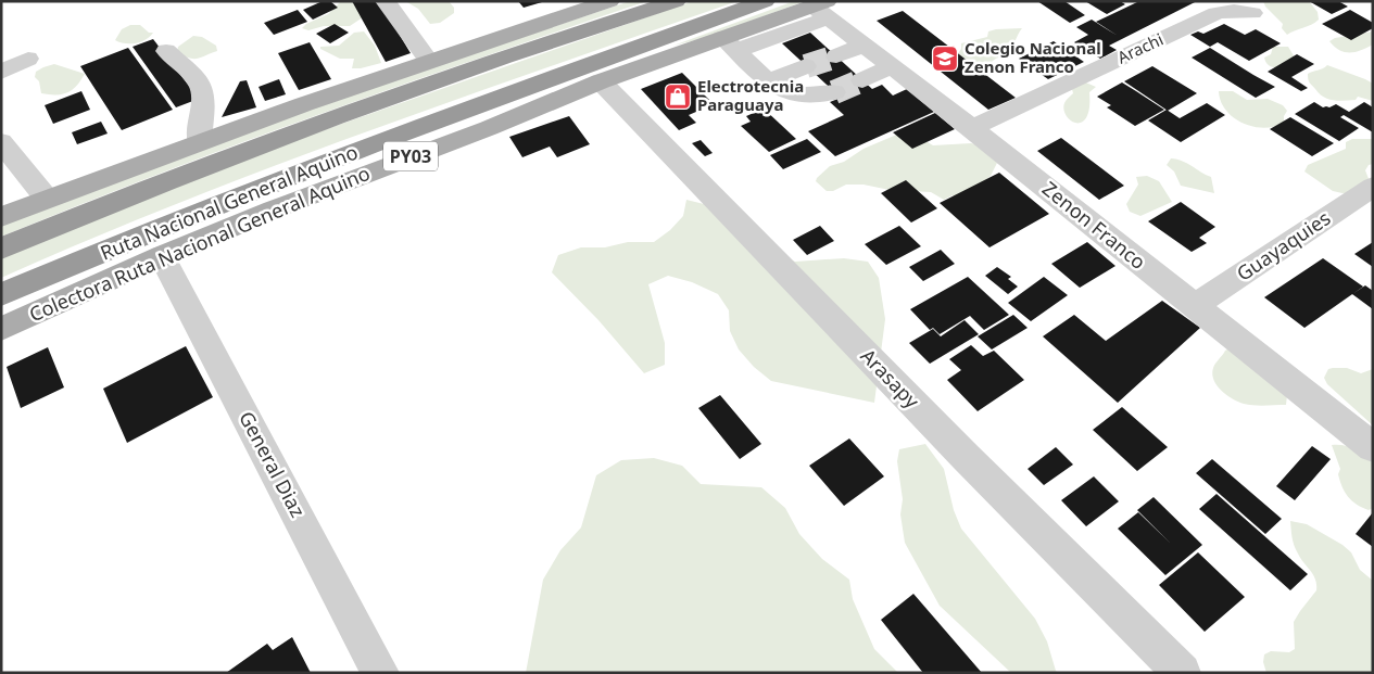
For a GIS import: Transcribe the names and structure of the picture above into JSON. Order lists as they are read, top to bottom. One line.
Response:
{"streets":{"highway":["PY03","Ruta Nacional General Aquino"],"main road":["Colectora Ruta Nacional General Aquino"],"street":["Arachi","Zenon Franco","Guayaquies","Arasapy","General Diaz"]},"crossings":[["Arachi","Zenon Franco"],["Zenon Franco","Colectora Ruta Nacional General Aquino"],["Zenon Franco","Guayaquies"],["Colectora Ruta Nacional General Aquino","Arasapy"],["Colectora Ruta Nacional General Aquino","General Diaz"]],"places":{"school or university":["Colegio Nacional Zenon Franco"],"shop":["Electrotecnia Paraguaya"]}}
